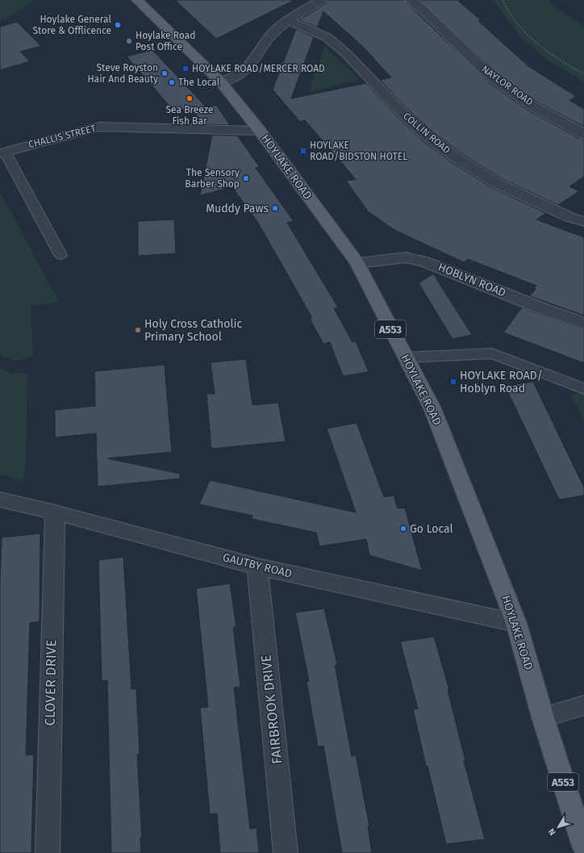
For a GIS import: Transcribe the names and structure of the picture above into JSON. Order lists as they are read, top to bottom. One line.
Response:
{"streets":{"main road":["HOYLAKE ROAD","A553"],"street":["NAYLOR ROAD","COLLIN ROAD","CHALLIS STREET","HOBLYN ROAD","GAUTBY ROAD","CLOVER DRIVE","FAIRBROOK DRIVE"]},"crossings":[["CHALLIS STREET","HOYLAKE ROAD"],["HOYLAKE ROAD","HOBLYN ROAD"],["HOYLAKE ROAD","GAUTBY ROAD"],["GAUTBY ROAD","CLOVER DRIVE"],["GAUTBY ROAD","FAIRBROOK DRIVE"]],"places":{"other":["Hoylake General Store & Offlicence","Hoylake Road Post Office","Steve Royston Hair And Beauty","The Local","Sea Breeze Fish Bar","The Sensory Barber Shop","Muddy Paws","Holy Cross Catholic Primary School","Go Local"],"transit":["HOYLAKE ROAD/MERCER ROAD","HOYLAKE ROAD/BIDSTON HOTEL","HOYLAKE ROAD/ Hoblyn Road"]},"north":"bottom left"}
